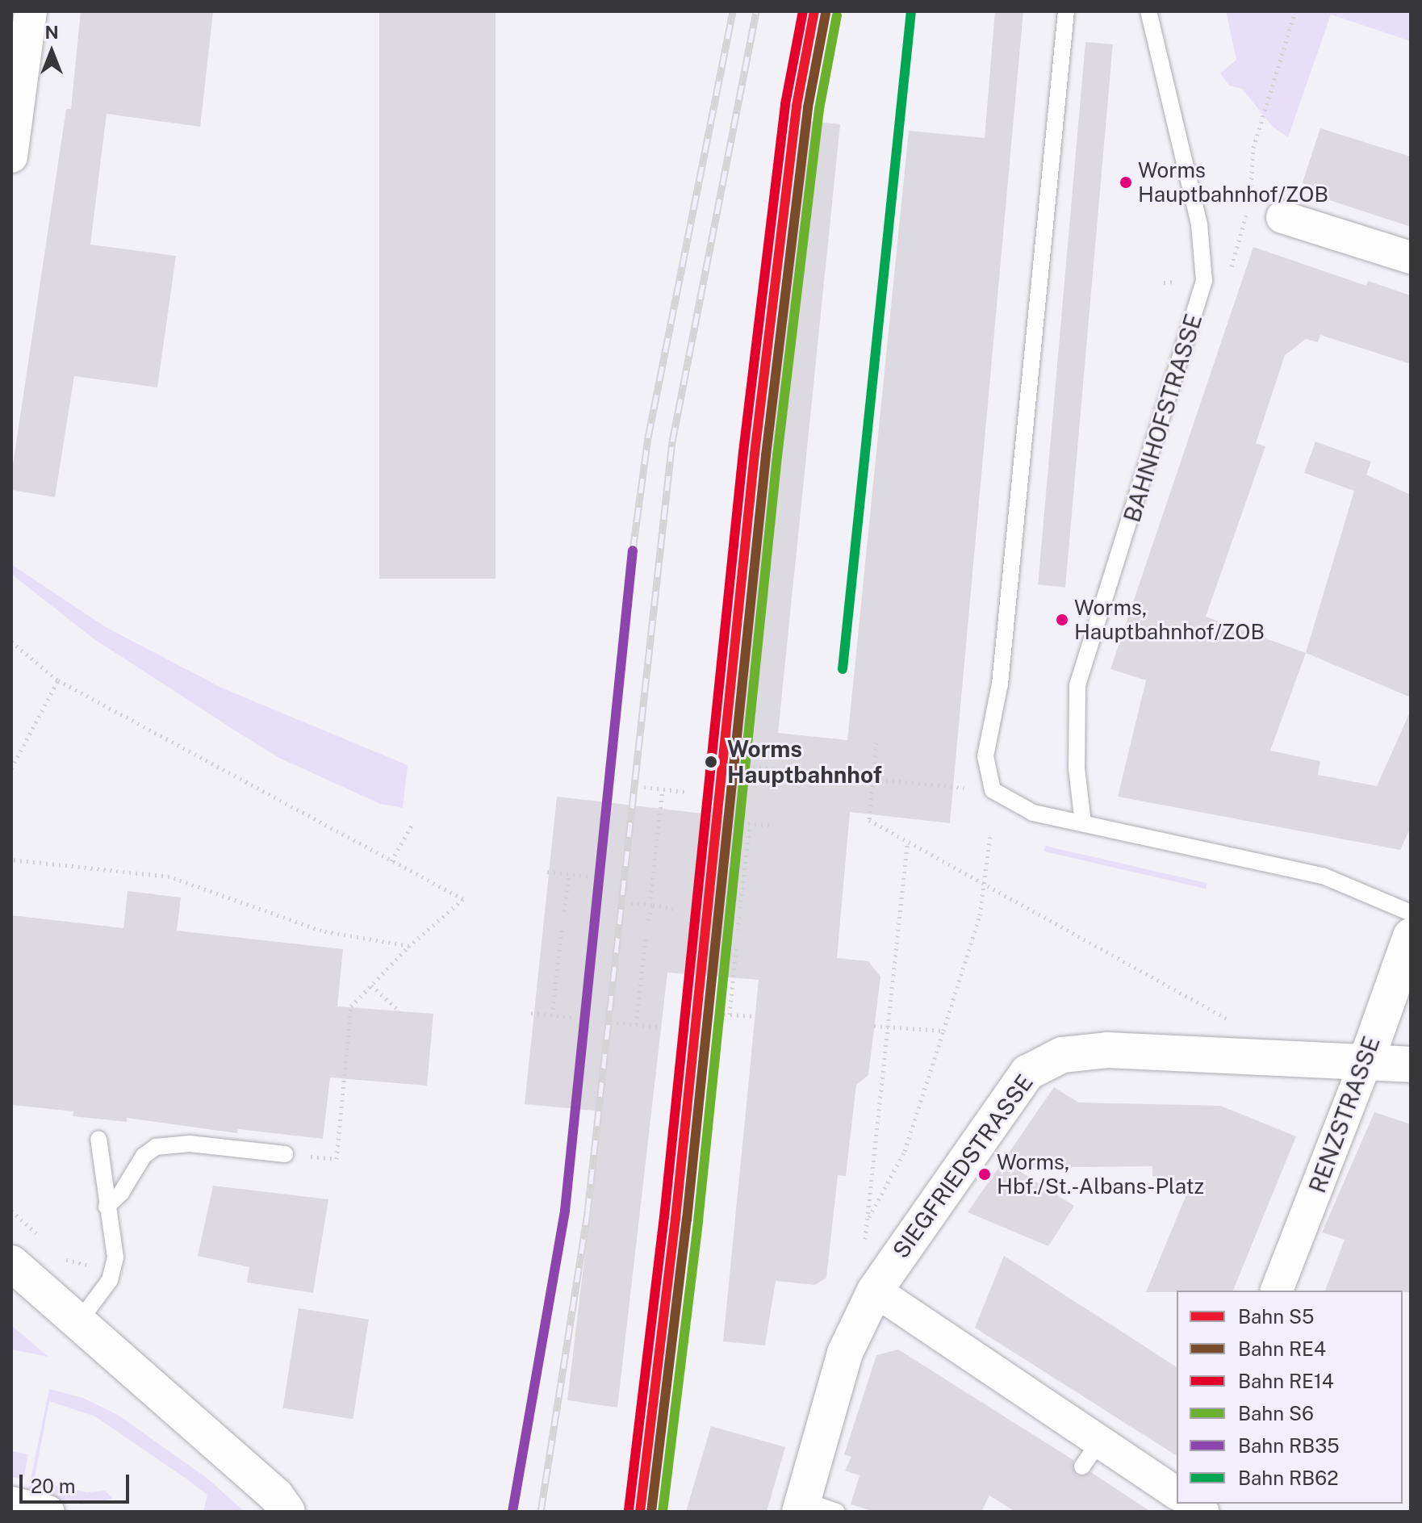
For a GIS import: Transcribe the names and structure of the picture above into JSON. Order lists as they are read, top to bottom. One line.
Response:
{"streets":{"street":["RENZSTRASSE","SIEGFRIEDSTRASSE"],"lane":["BAHNHOFSTRASSE"]},"crossings":[["RENZSTRASSE","SIEGFRIEDSTRASSE"]],"places":["Worms Hauptbahnhof/ZOB","Worms, Hauptbahnhof/ZOB","Worms Hauptbahnhof","Worms, Hbf./St.-Albans-Platz"],"lines":["rail line S5","rail line RE14","rail line RB62","rail line RE4","rail line S6","rail line RB35"],"legend":["Bahn S5","Bahn RE4","Bahn RE14","Bahn S6","Bahn RB35","Bahn RB62"],"scale_bar":"20 m","north":"top"}
